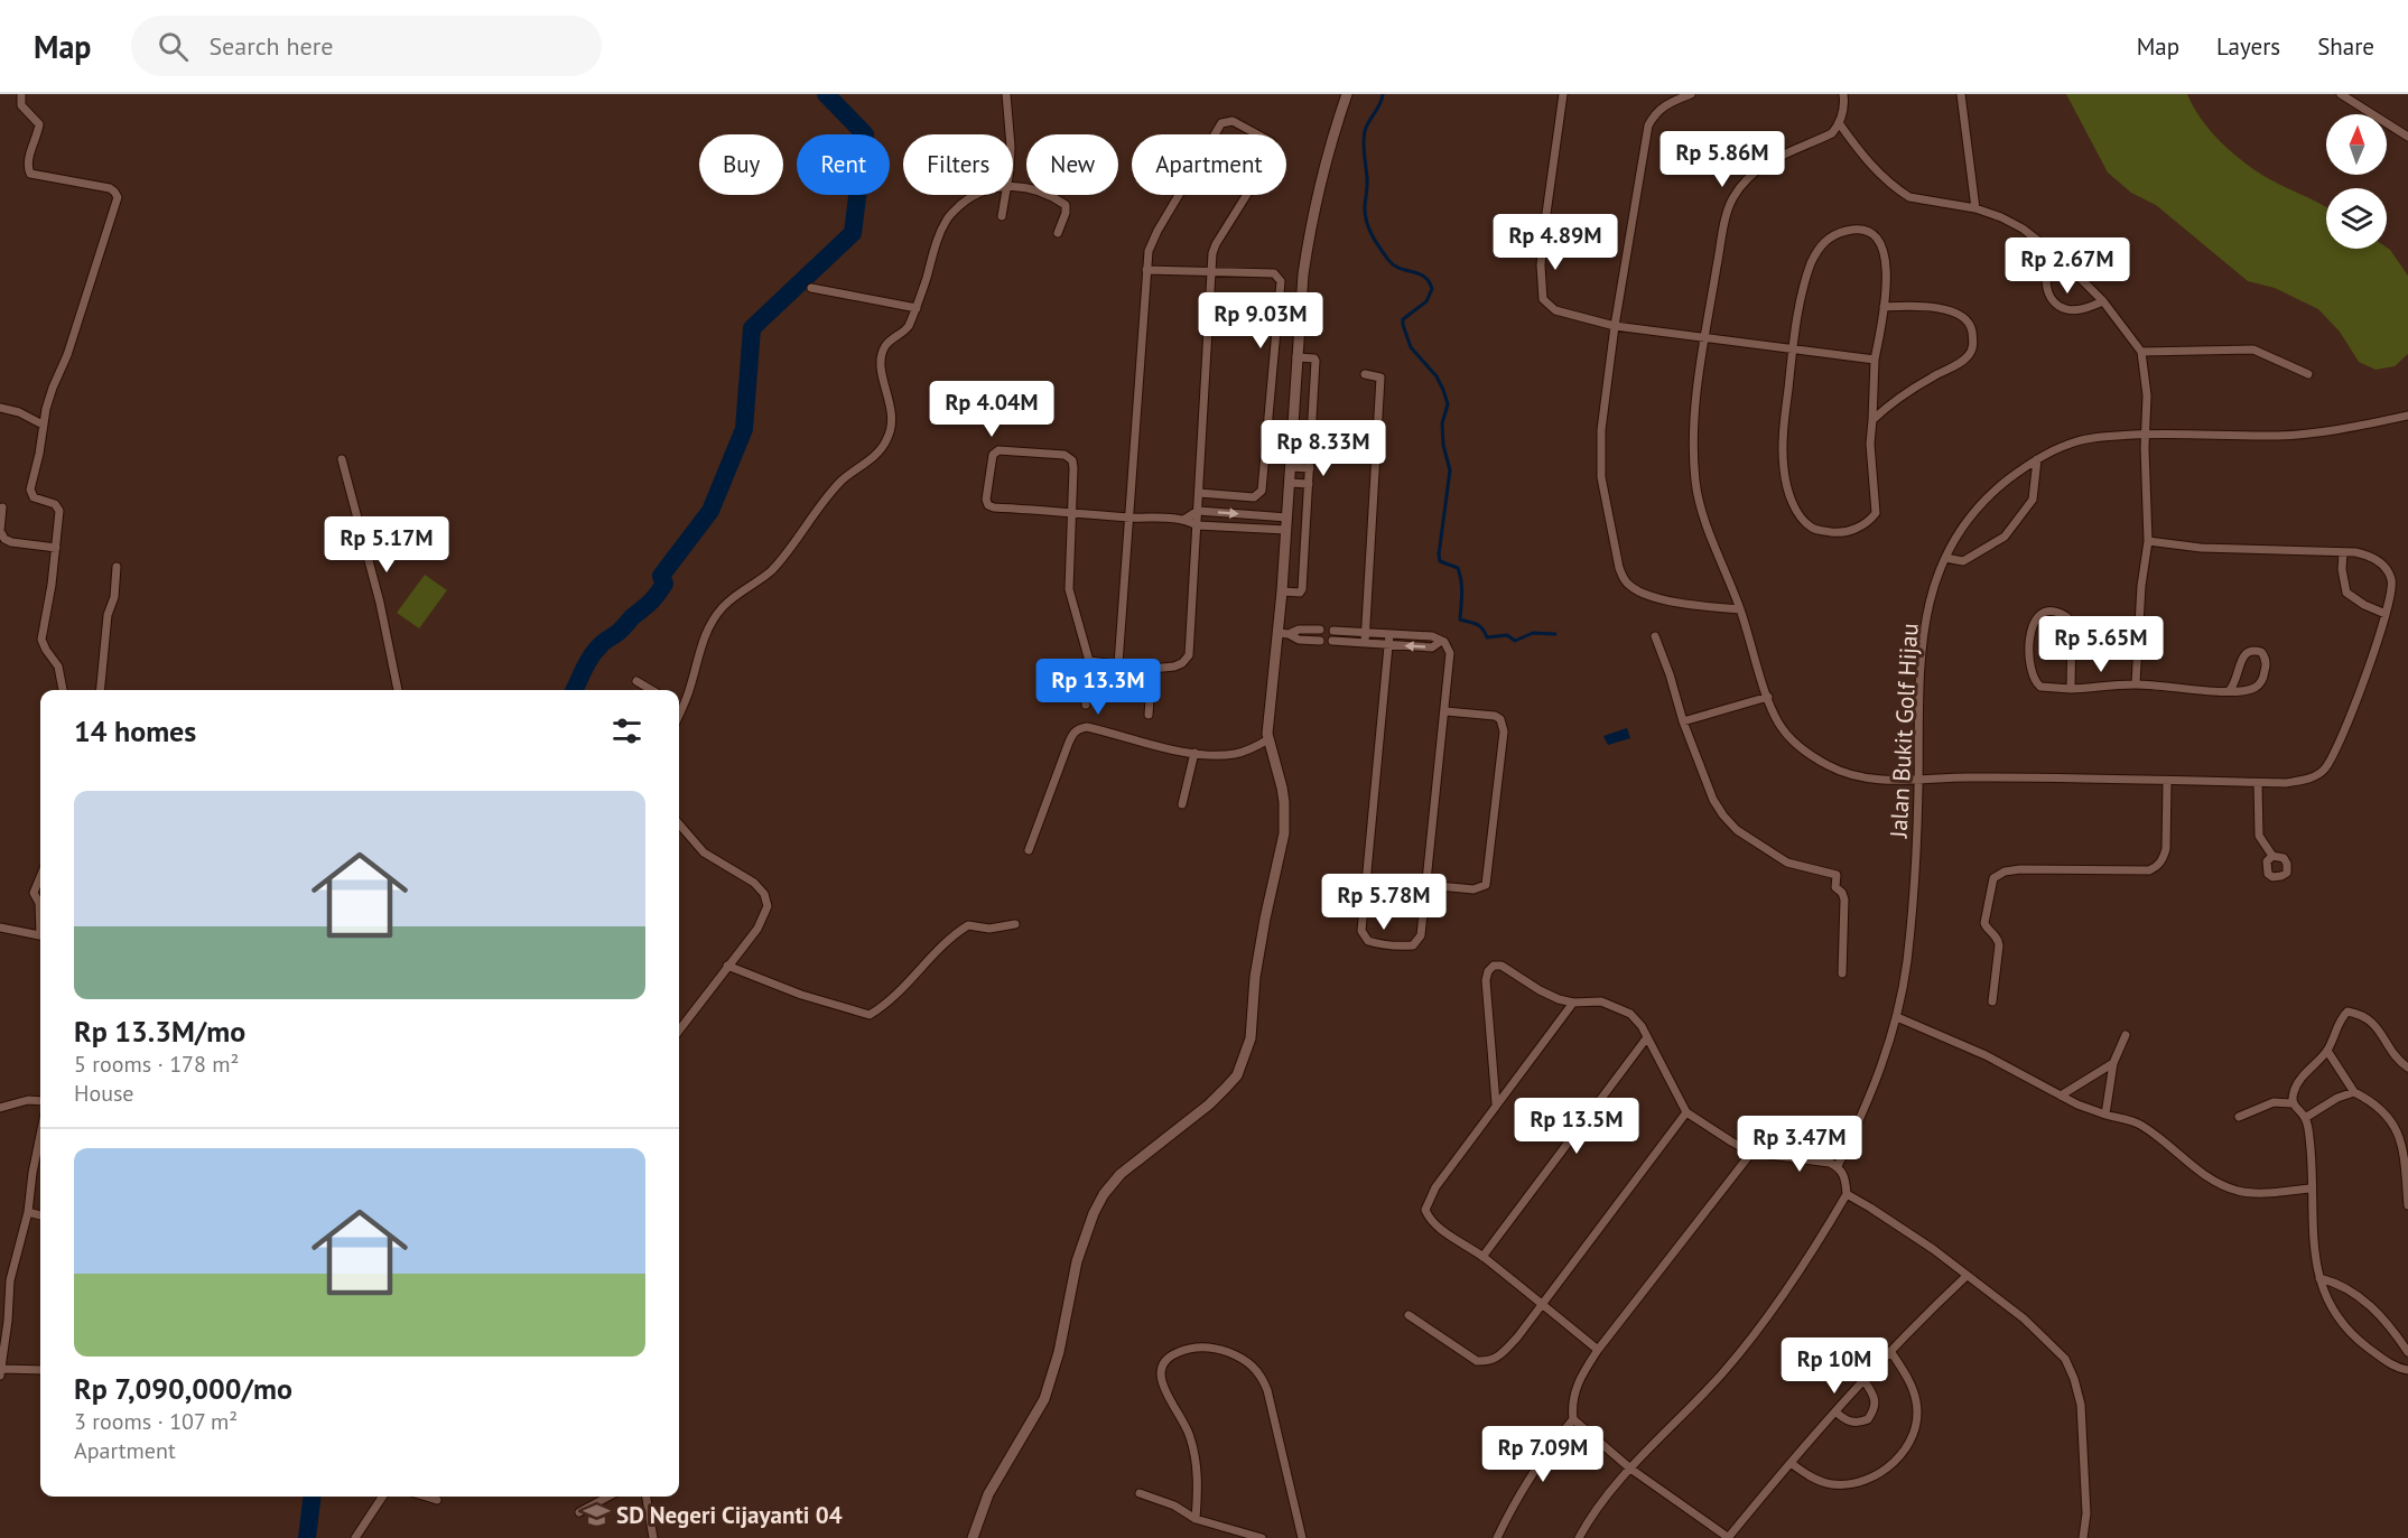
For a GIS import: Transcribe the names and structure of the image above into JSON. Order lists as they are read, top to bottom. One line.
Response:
{"streets":{"street":["Jalan Bukit Golf Hijau"]},"places":{"school or university":["SD Negeri Cijayanti 04"]},"north":"top","page":{"header":"Map","search":"Search here","nav":["Map","Layers","Share"],"price":["Rp 5.86M","Rp 4.89M","Rp 2.67M","Rp 9.03M","Rp 4.04M","Rp 8.33M","Rp 5.17M","Rp 5.65M","Rp 13.3M","Rp 5.78M","Rp 13.5M","Rp 3.47M","Rp 10M","Rp 7.09M"],"chip":["Buy","Rent","Filters","New","Apartment"],"heading":"14 homes","list":[{"name":"Rp 13.3M/mo","note":"5 rooms · 178 m² · House"},{"name":"Rp 7,090,000/mo","note":"3 rooms · 107 m² · Apartment"}]}}
